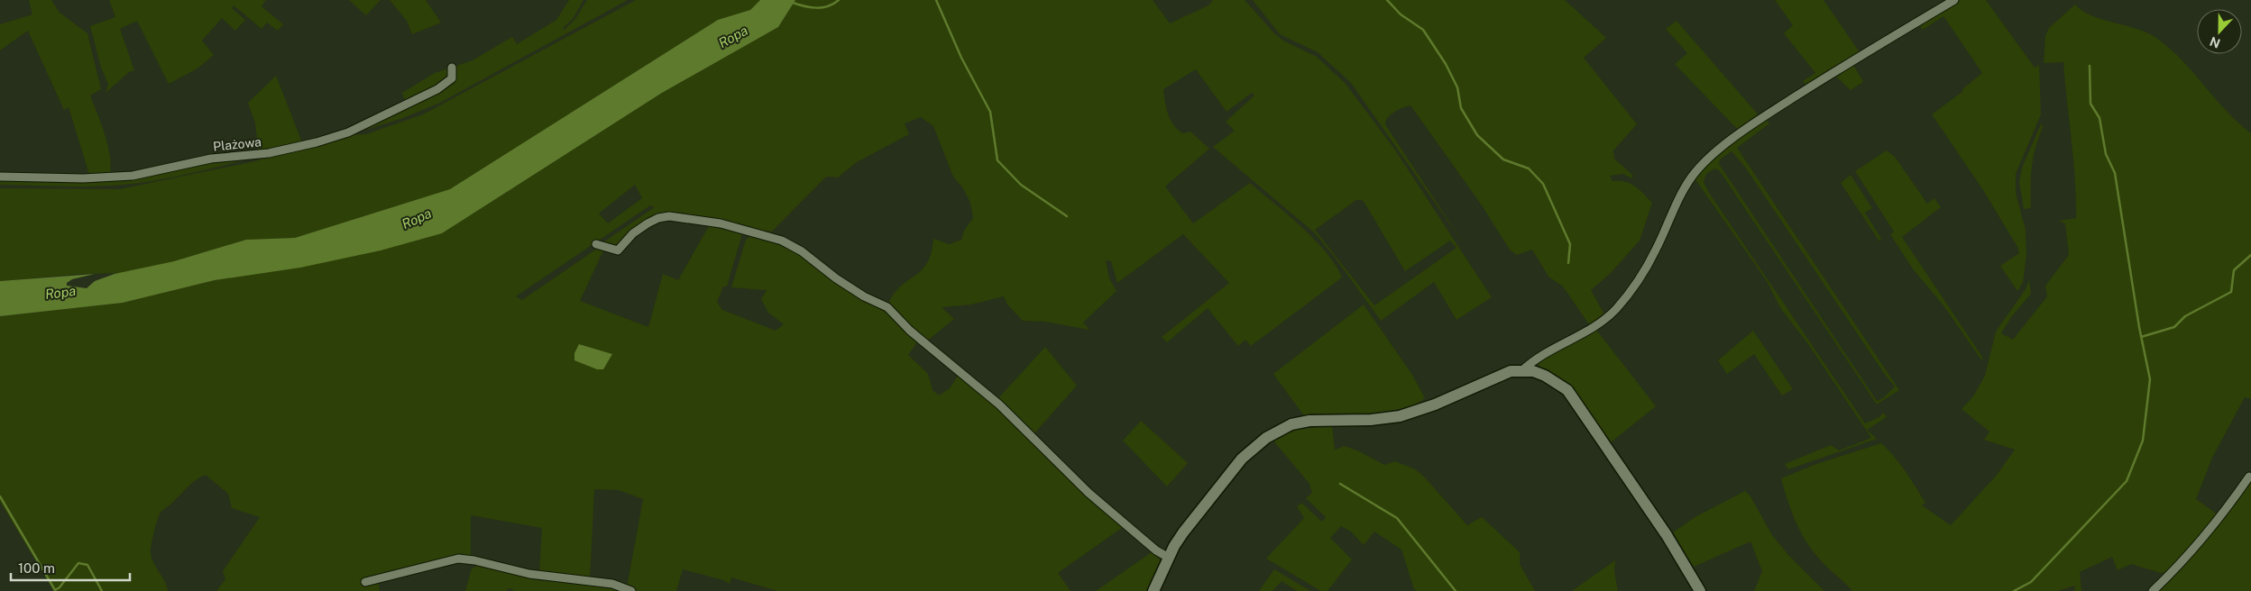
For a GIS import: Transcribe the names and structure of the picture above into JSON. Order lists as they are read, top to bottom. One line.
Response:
{"streets":{"street":["Plażowa"]},"water":["Ropa"],"scale_bar":"100 m","north":"bottom"}
